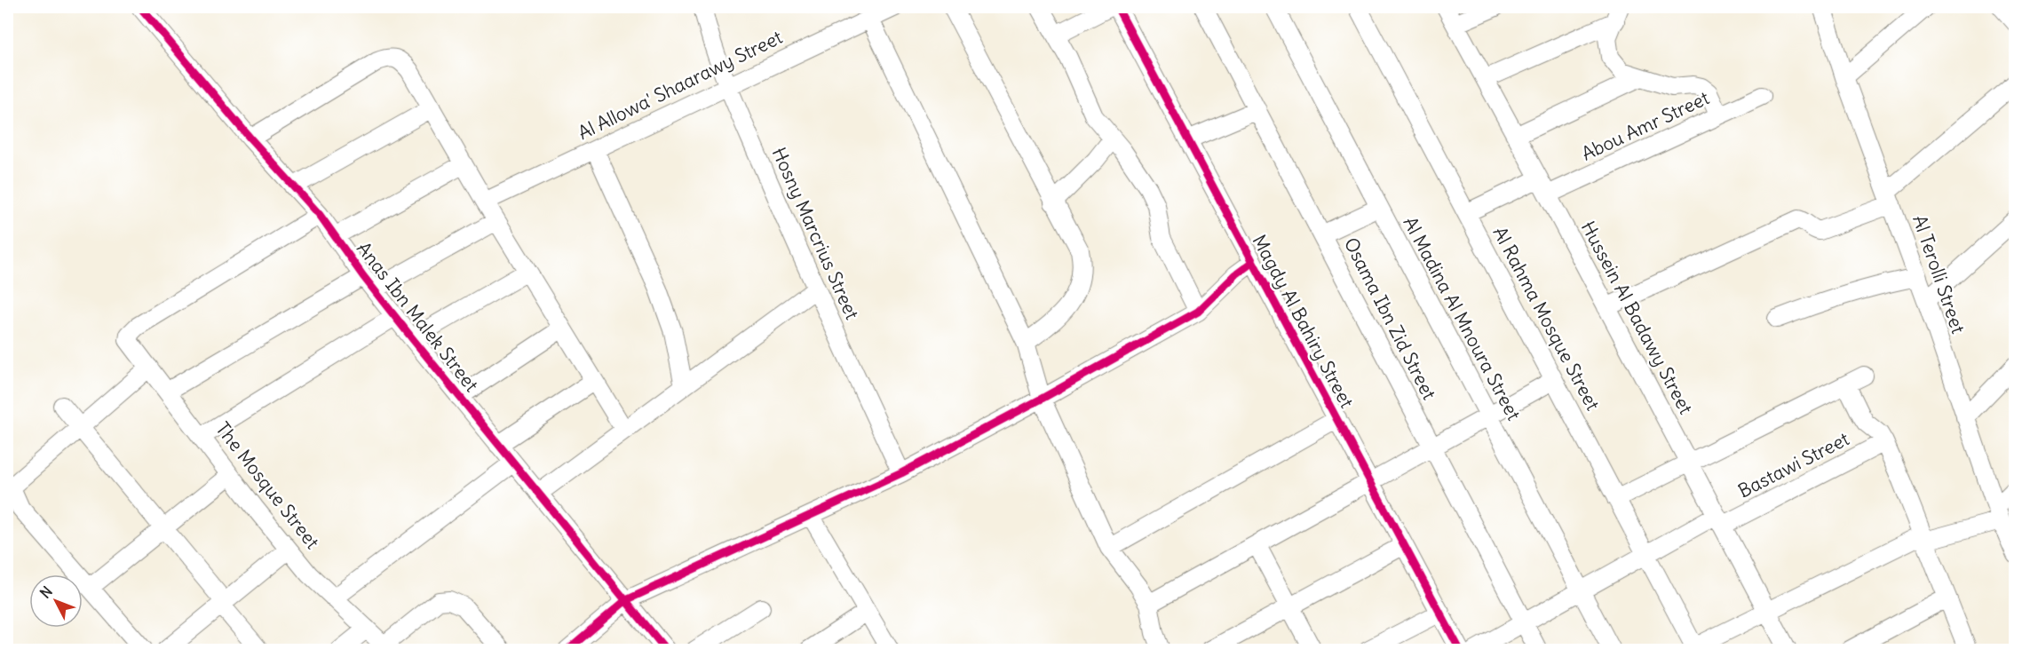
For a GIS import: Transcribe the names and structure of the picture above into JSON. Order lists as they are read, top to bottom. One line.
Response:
{"streets":{"street":["Al Allowa' Shaarawy Street","Abou Amr Street","Hosny Marcrius Street","Al Terolli Street","Anas Ibn Malek Street","Hussein Al Badawy Street","Osama Ibn Zid Street","Al Madina Al Mnoura Street","Al Rahma Mosque Street","Magdy Al Bahiry Street","Bastawi Street","The Mosque Street"]},"crossings":[["Al Allowa' Shaarawy Street","Hosny Marcrius Street"],["Abou Amr Street","Hussein Al Badawy Street"],["Anas Ibn Malek Street","The Mosque Street"],["Hussein Al Badawy Street","Bastawi Street"],["Osama Ibn Zid Street","Bastawi Street"],["Al Madina Al Mnoura Street","Bastawi Street"],["Al Rahma Mosque Street","Bastawi Street"]],"north":"top left"}
